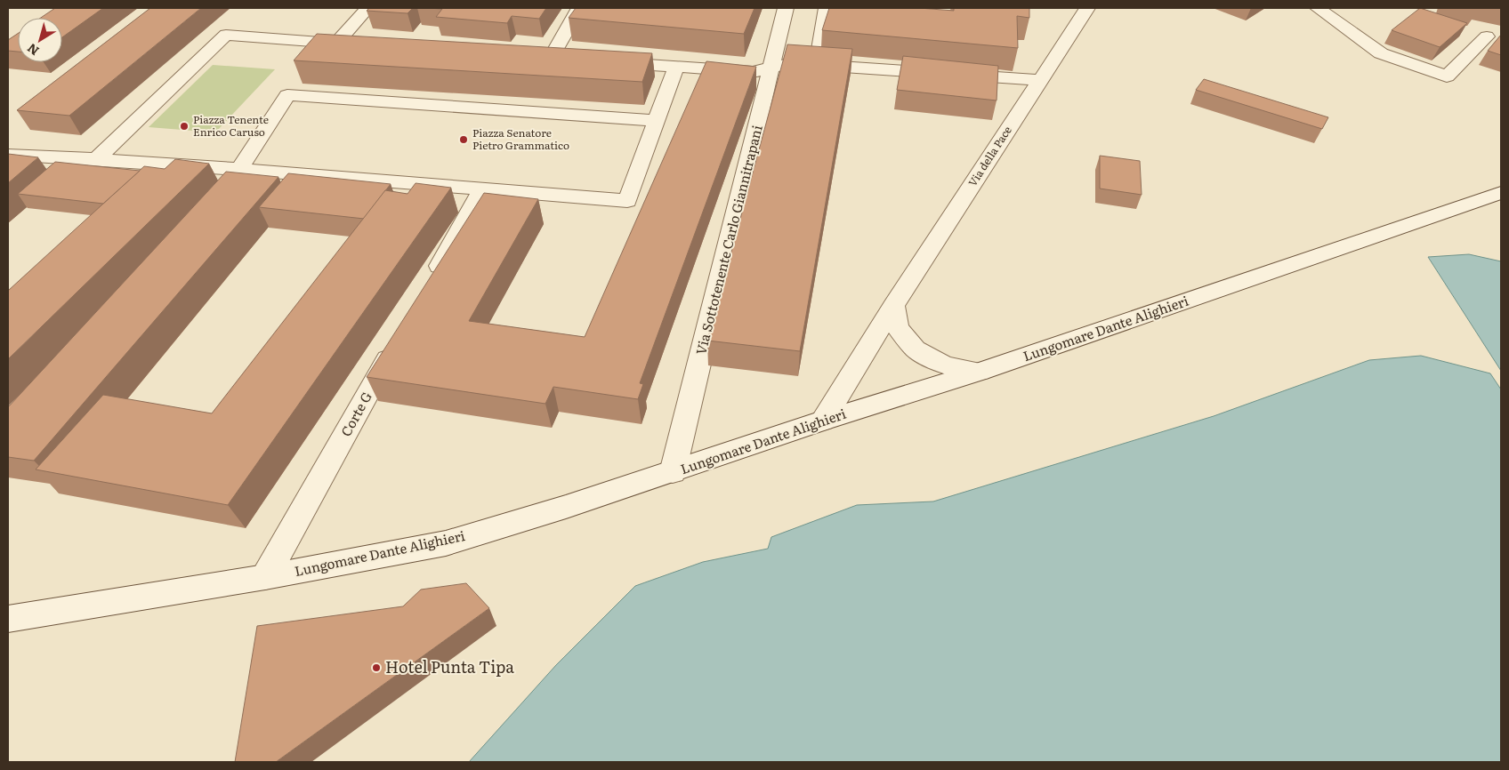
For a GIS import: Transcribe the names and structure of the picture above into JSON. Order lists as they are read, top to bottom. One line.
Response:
{"streets":{"street":["Via della Pace","Via Sottotenente Carlo Giannitrapani","Lungomare Dante Alighieri","Corte G"]},"crossings":[["Via della Pace","Lungomare Dante Alighieri"],["Via Sottotenente Carlo Giannitrapani","Lungomare Dante Alighieri"],["Lungomare Dante Alighieri","Corte G"]],"places":["Piazza Tenente Enrico Caruso","Piazza Senatore Pietro Grammatico","Hotel Punta Tipa"],"north":"bottom left"}
